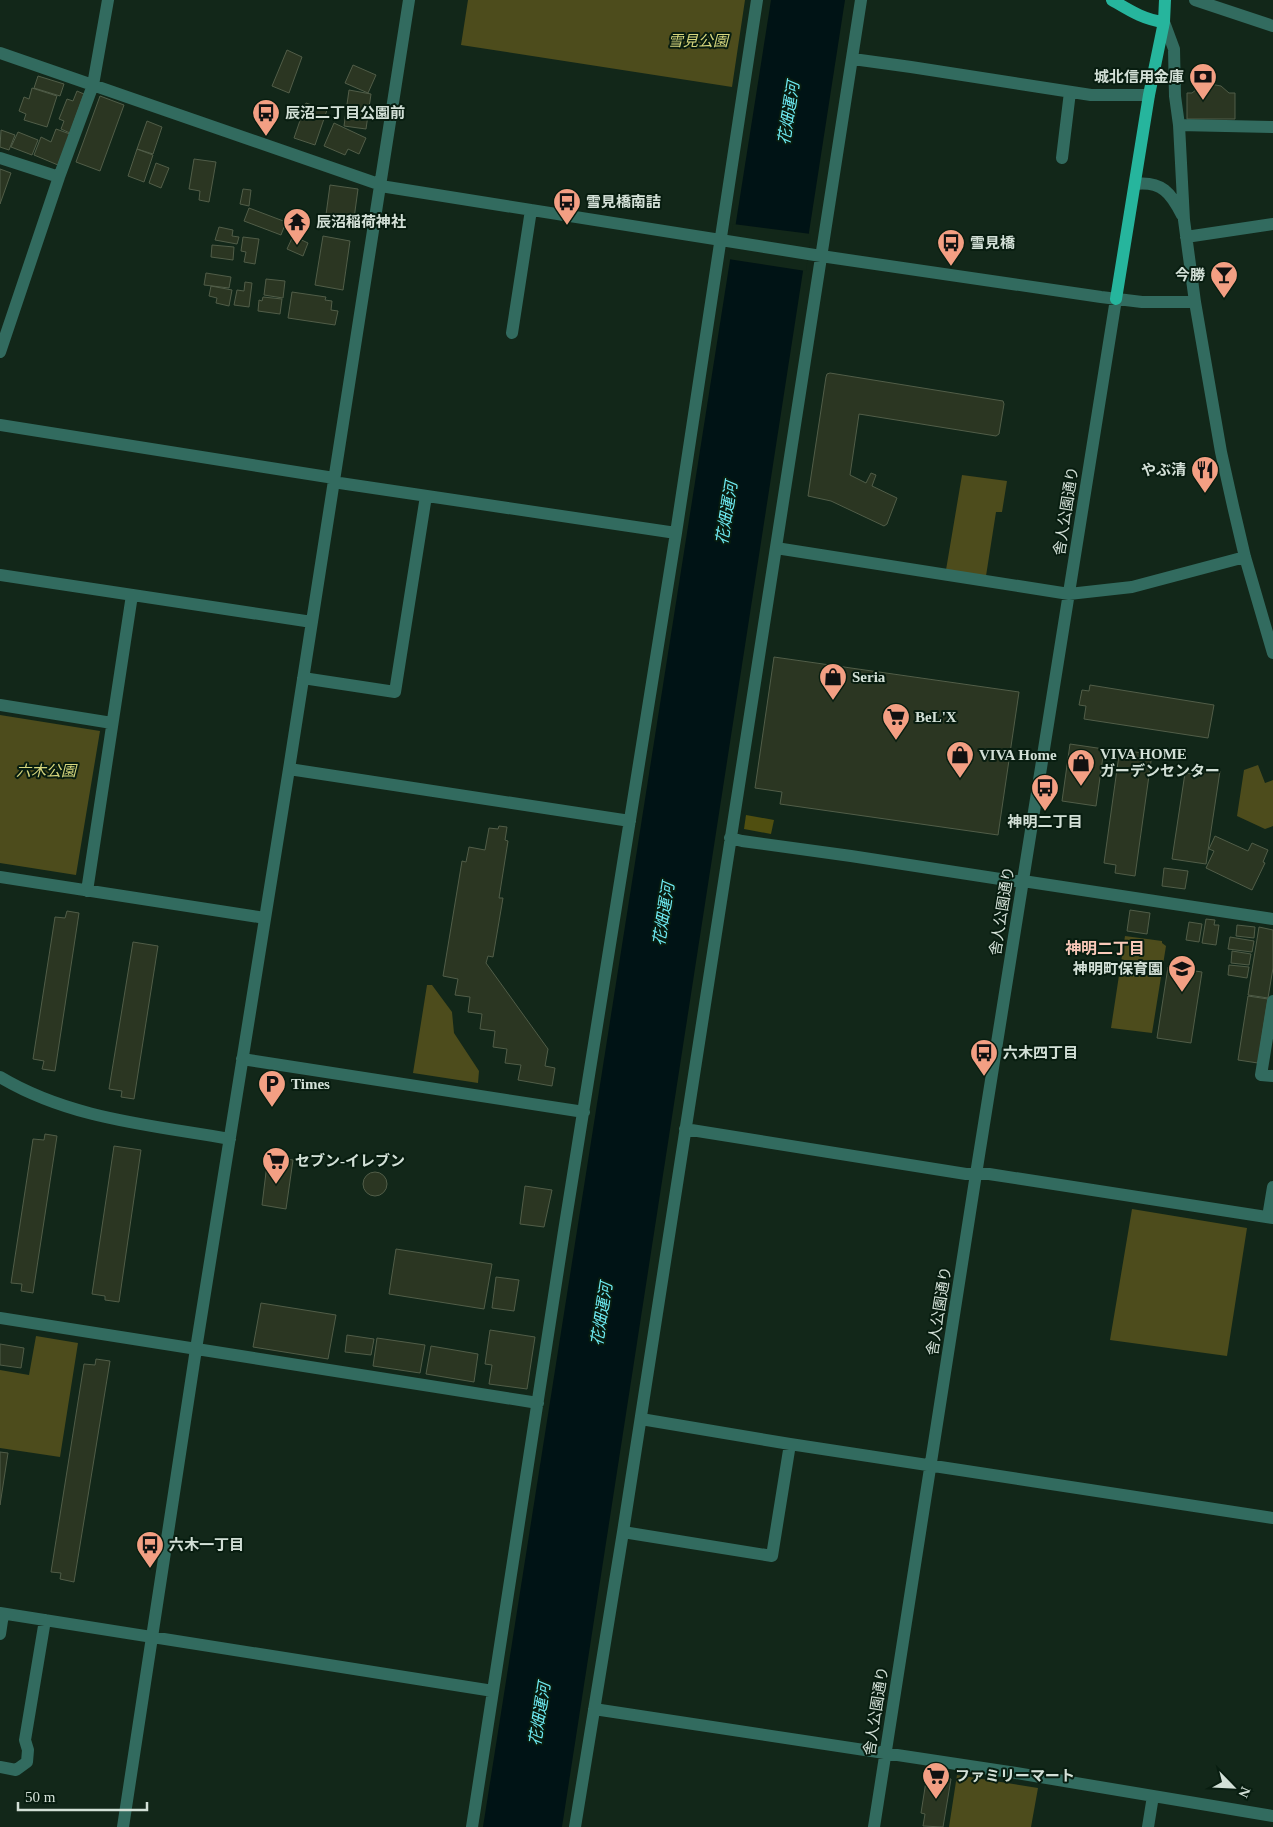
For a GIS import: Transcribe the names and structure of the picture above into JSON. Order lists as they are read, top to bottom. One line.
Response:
{"streets":{"main road":["舎人公園通り"]},"districts":["神明二丁目"],"water":["花畑運河"],"parks":["雪見公園","六木公園"],"places":{"bank":["城北信用金庫"],"bus stop":["辰沼二丁目公園前","雪見橋南詰","雪見橋","神明二丁目","六木四丁目","六木一丁目"],"temple":["辰沼稲荷神社"],"bar":["今勝"],"restaurant":["やぶ清"],"shop":["Seria","VIVA Home","VIVA HOME ガーデンセンター"],"supermarket":["BeL'X","セブン-イレブン","ファミリーマート"],"school or university":["神明町保育園"],"parking":["Times"]},"scale_bar":"50 m","north":"bottom right"}
